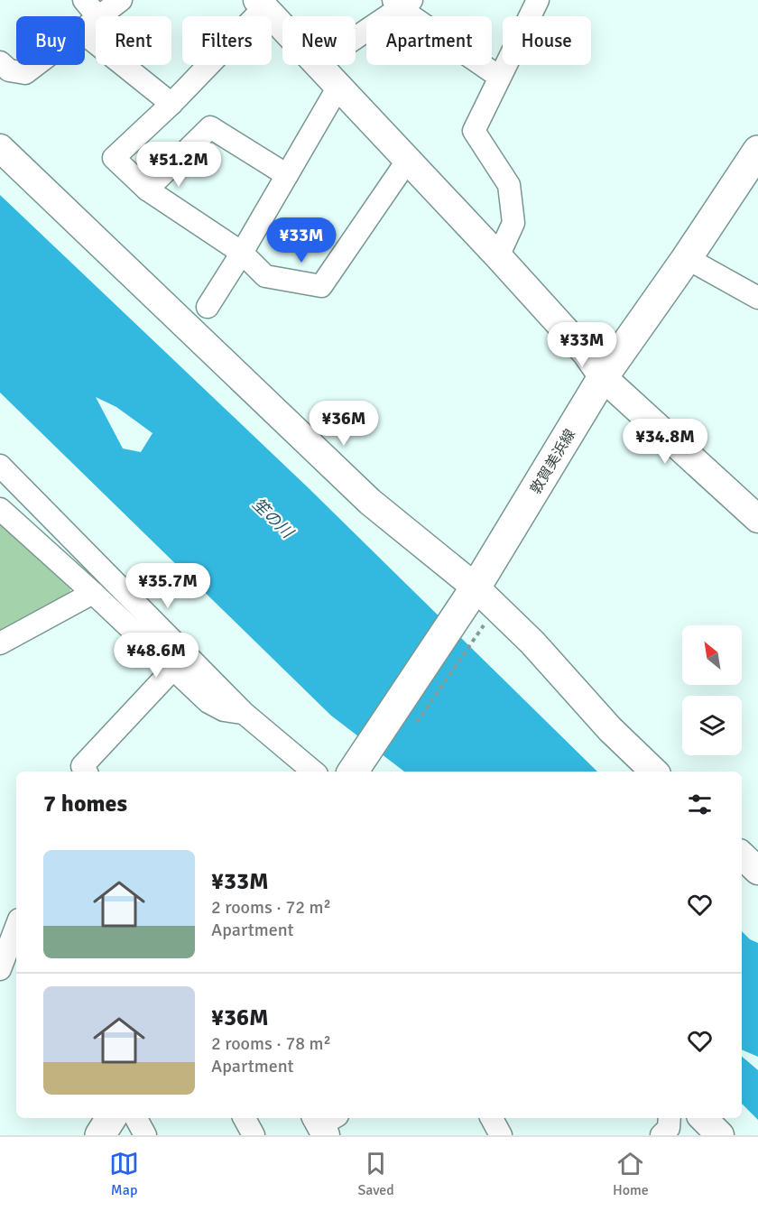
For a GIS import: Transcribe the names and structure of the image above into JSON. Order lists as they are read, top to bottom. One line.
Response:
{"streets":{"main road":["敦賀美浜線"]},"water":["笙の川"],"north":"top left","page":{"chip":["Buy","Rent","Filters","New","Apartment","House"],"price":["¥51.2M","¥33M","¥33M","¥36M","¥34.8M","¥35.7M","¥48.6M"],"heading":"7 homes","list":[{"name":"¥33M","note":"2 rooms · 72 m² · Apartment"},{"name":"¥36M","note":"2 rooms · 78 m² · Apartment"}],"tabs":["Map","Saved","Home"]}}
